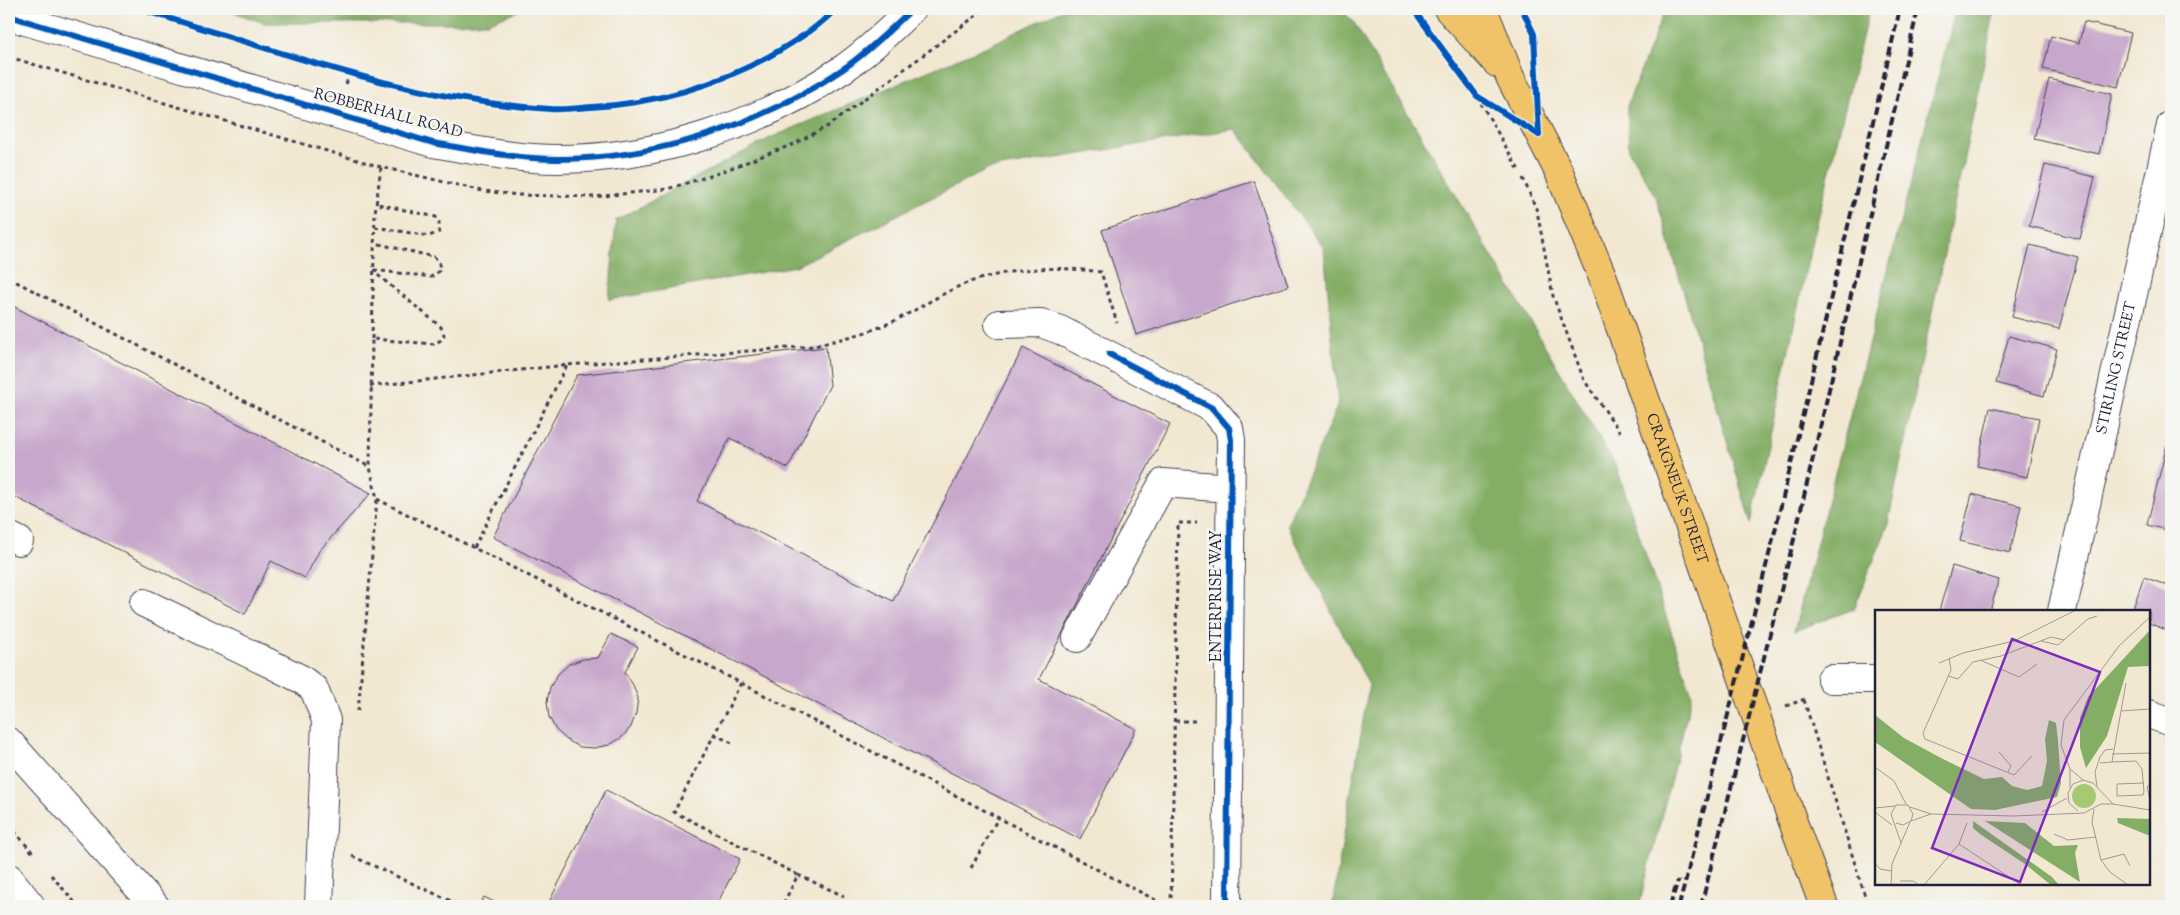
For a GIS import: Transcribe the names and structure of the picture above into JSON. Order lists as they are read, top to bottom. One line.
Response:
{"streets":{"main road":["CRAIGNEUK STREET"],"street":["ROBBERHALL ROAD","STIRLING STREET","ENTERPRISE WAY"]}}
